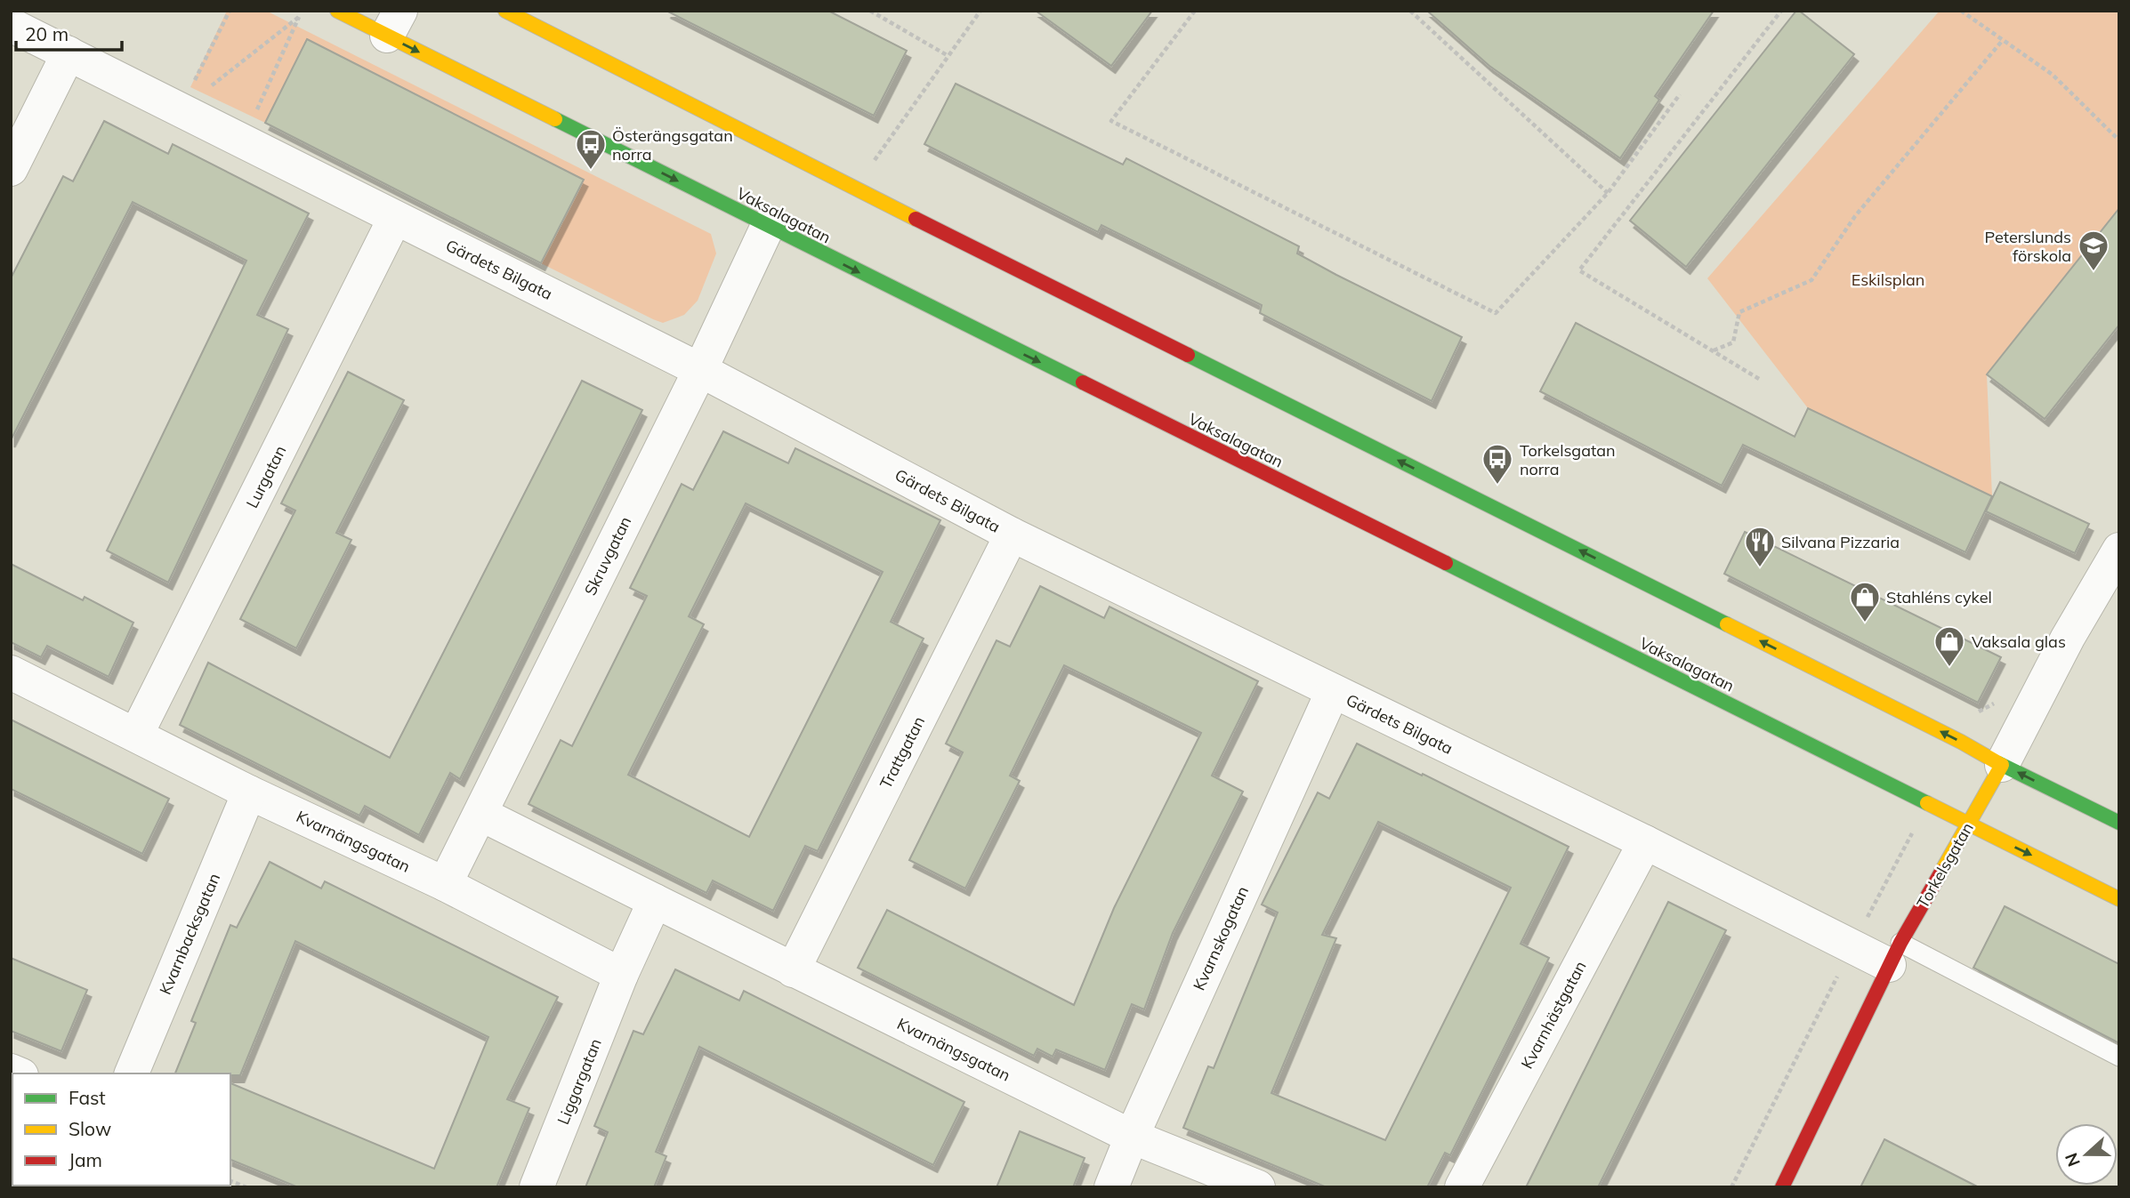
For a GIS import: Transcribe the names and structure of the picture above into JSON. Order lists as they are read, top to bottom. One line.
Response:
{"streets":{"main road":["Vaksalagatan","Torkelsgatan"],"street":["Gärdets Bilgata","Lurgatan","Skruvgatan","Trattgatan","Kvarnängsgatan","Kvarnbacksgatan","Kvarnskogatan","Kvarnhästgatan","Liggargatan"]},"crossings":[["Vaksalagatan","Skruvgatan"],["Vaksalagatan","Torkelsgatan"],["Gärdets Bilgata","Lurgatan"],["Gärdets Bilgata","Skruvgatan"],["Gärdets Bilgata","Trattgatan"],["Gärdets Bilgata","Torkelsgatan"],["Gärdets Bilgata","Kvarnskogatan"],["Gärdets Bilgata","Kvarnhästgatan"],["Lurgatan","Kvarnängsgatan"],["Skruvgatan","Kvarnängsgatan"],["Trattgatan","Kvarnängsgatan"],["Kvarnängsgatan","Kvarnbacksgatan"],["Kvarnängsgatan","Kvarnskogatan"],["Kvarnängsgatan","Liggargatan"]],"parks":["Eskilsplan"],"places":{"bus stop":["Österängsgatan norra","Torkelsgatan norra"],"school or university":["Peterslunds förskola"],"restaurant":["Silvana Pizzaria"],"shop":["Stahléns cykel","Vaksala glas"]},"legend":["Fast","Slow","Jam"],"scale_bar":"20 m","north":"left"}
